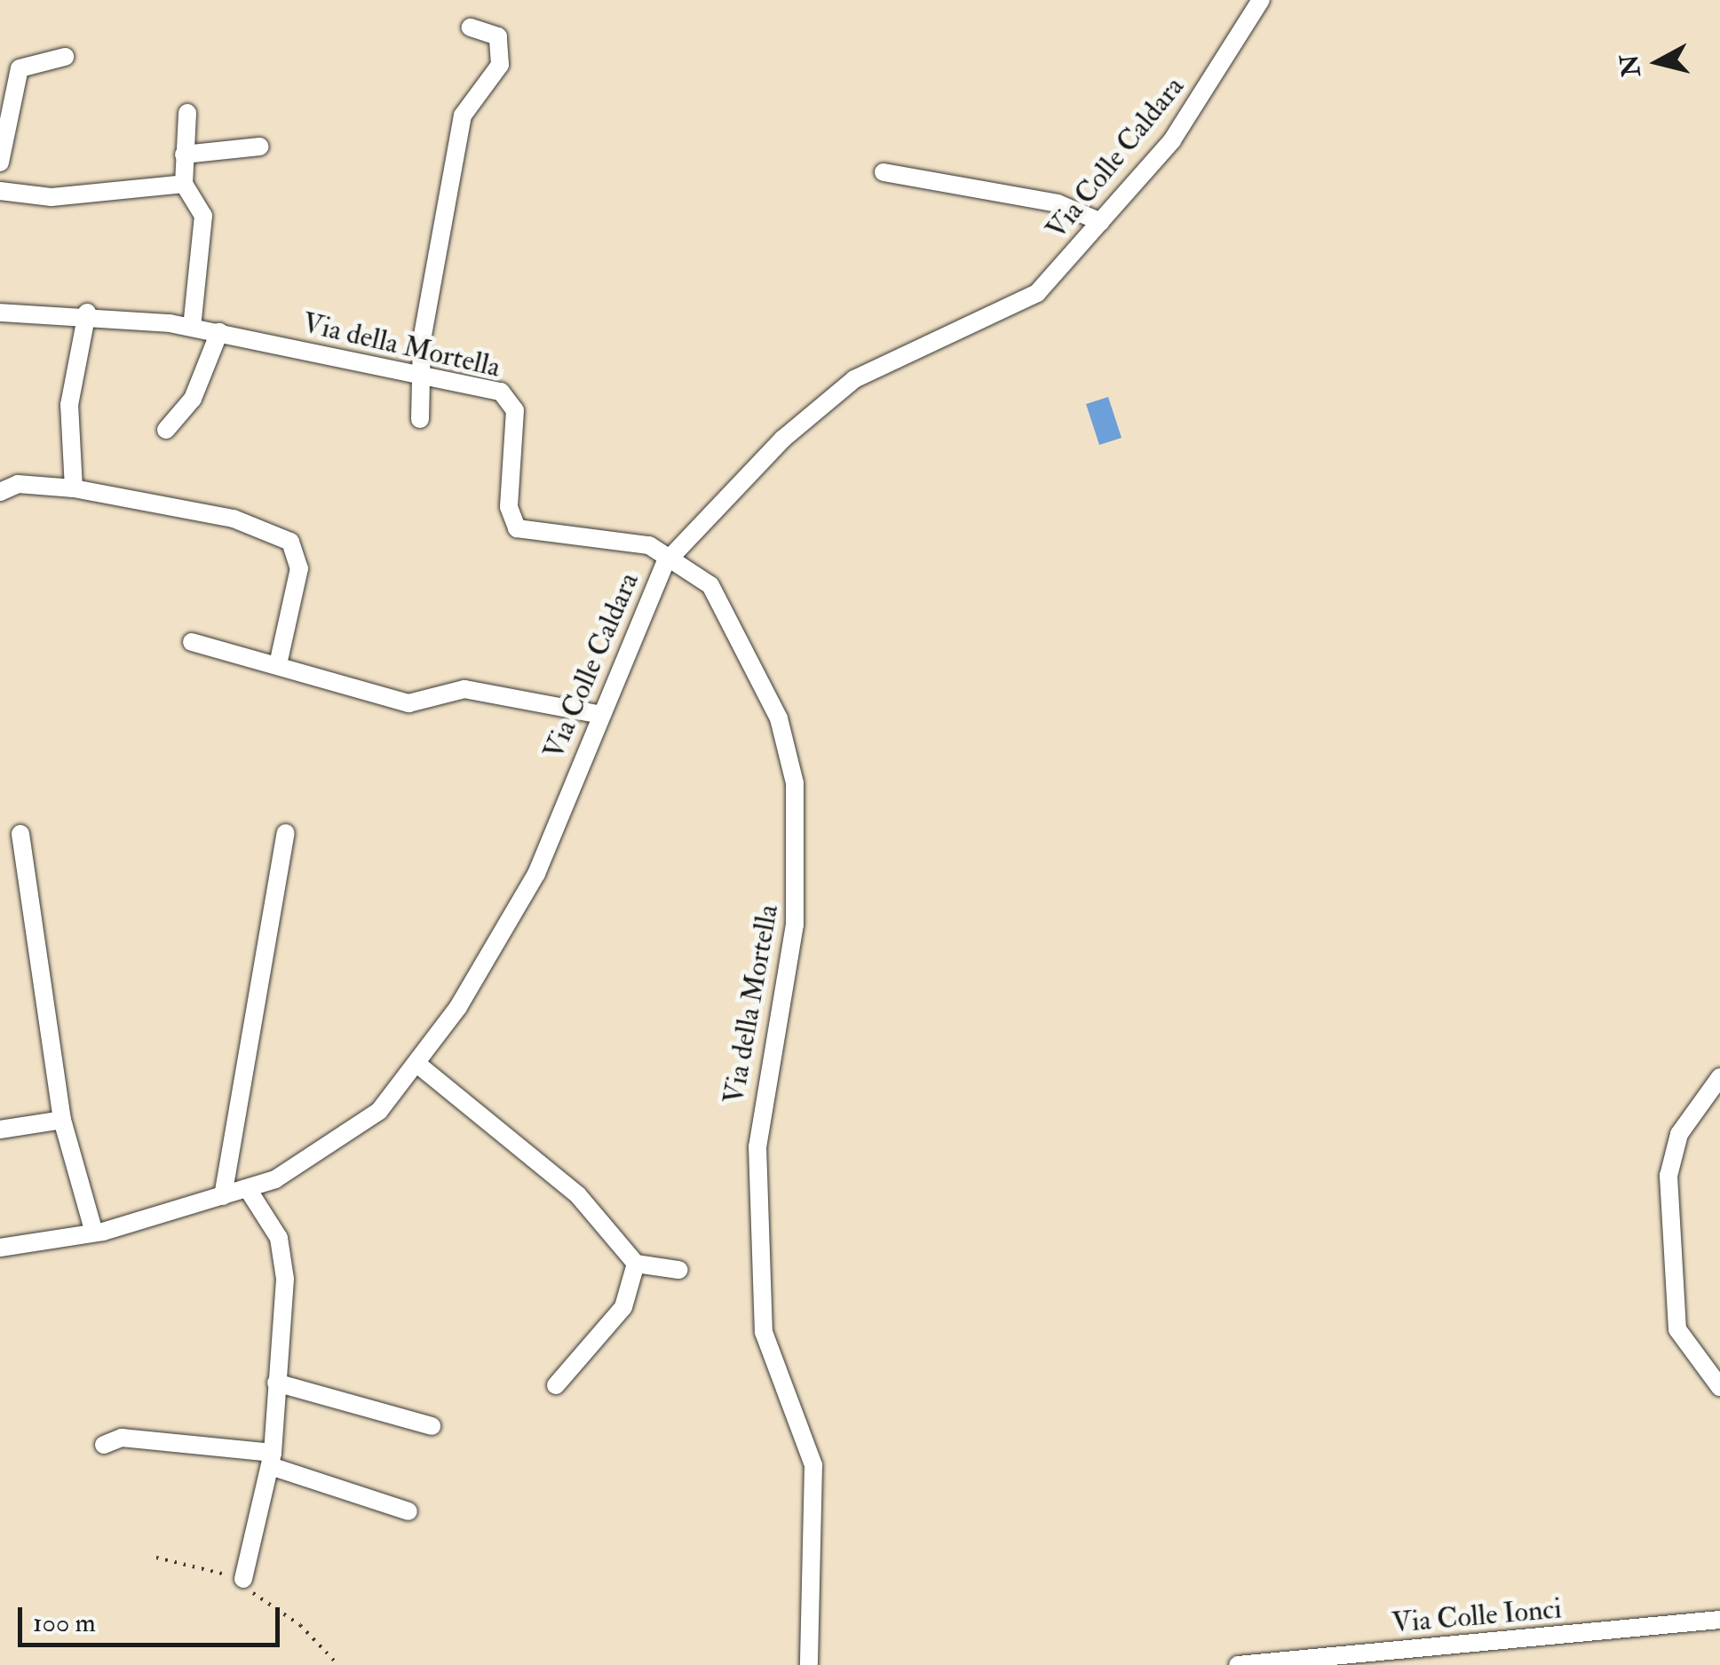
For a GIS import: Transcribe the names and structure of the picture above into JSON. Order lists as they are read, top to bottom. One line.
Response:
{"streets":{"street":["Via Colle Caldara","Via della Mortella","Via Colle Ionci"]},"crossings":[["Via Colle Caldara","Via della Mortella"]],"scale_bar":"100 m","north":"left"}
